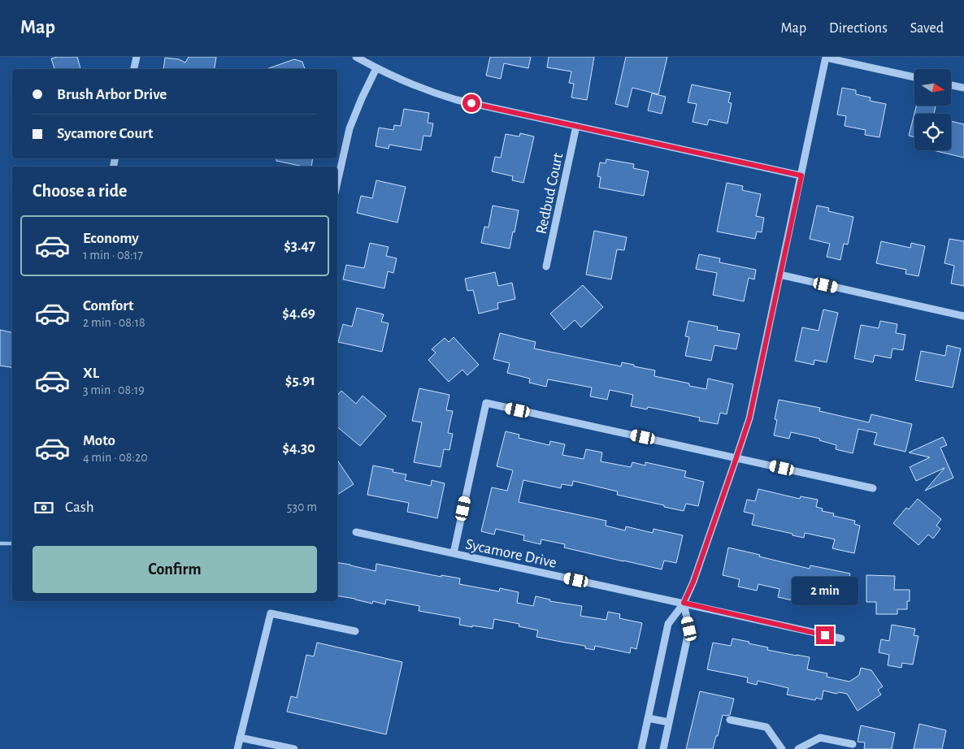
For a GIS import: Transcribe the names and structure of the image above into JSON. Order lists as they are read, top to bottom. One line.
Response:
{"streets":{"street":["Redbud Court","Sycamore Drive"]},"north":"right","page":{"header":"Map","nav":["Map","Directions","Saved"],"banner":["Brush Arbor Drive","Sycamore Court"],"heading":"Choose a ride","list":[{"name":"Economy","note":"1 min · 08:17","value":"$3.47"},{"name":"Comfort","note":"2 min · 08:18","value":"$4.69"},{"name":"XL","note":"3 min · 08:19","value":"$5.91"},{"name":"Moto","note":"4 min · 08:20","value":"$4.30"}],"pay":["Cash","530 m"],"buttons":"Confirm","bubble":"2 min"}}
